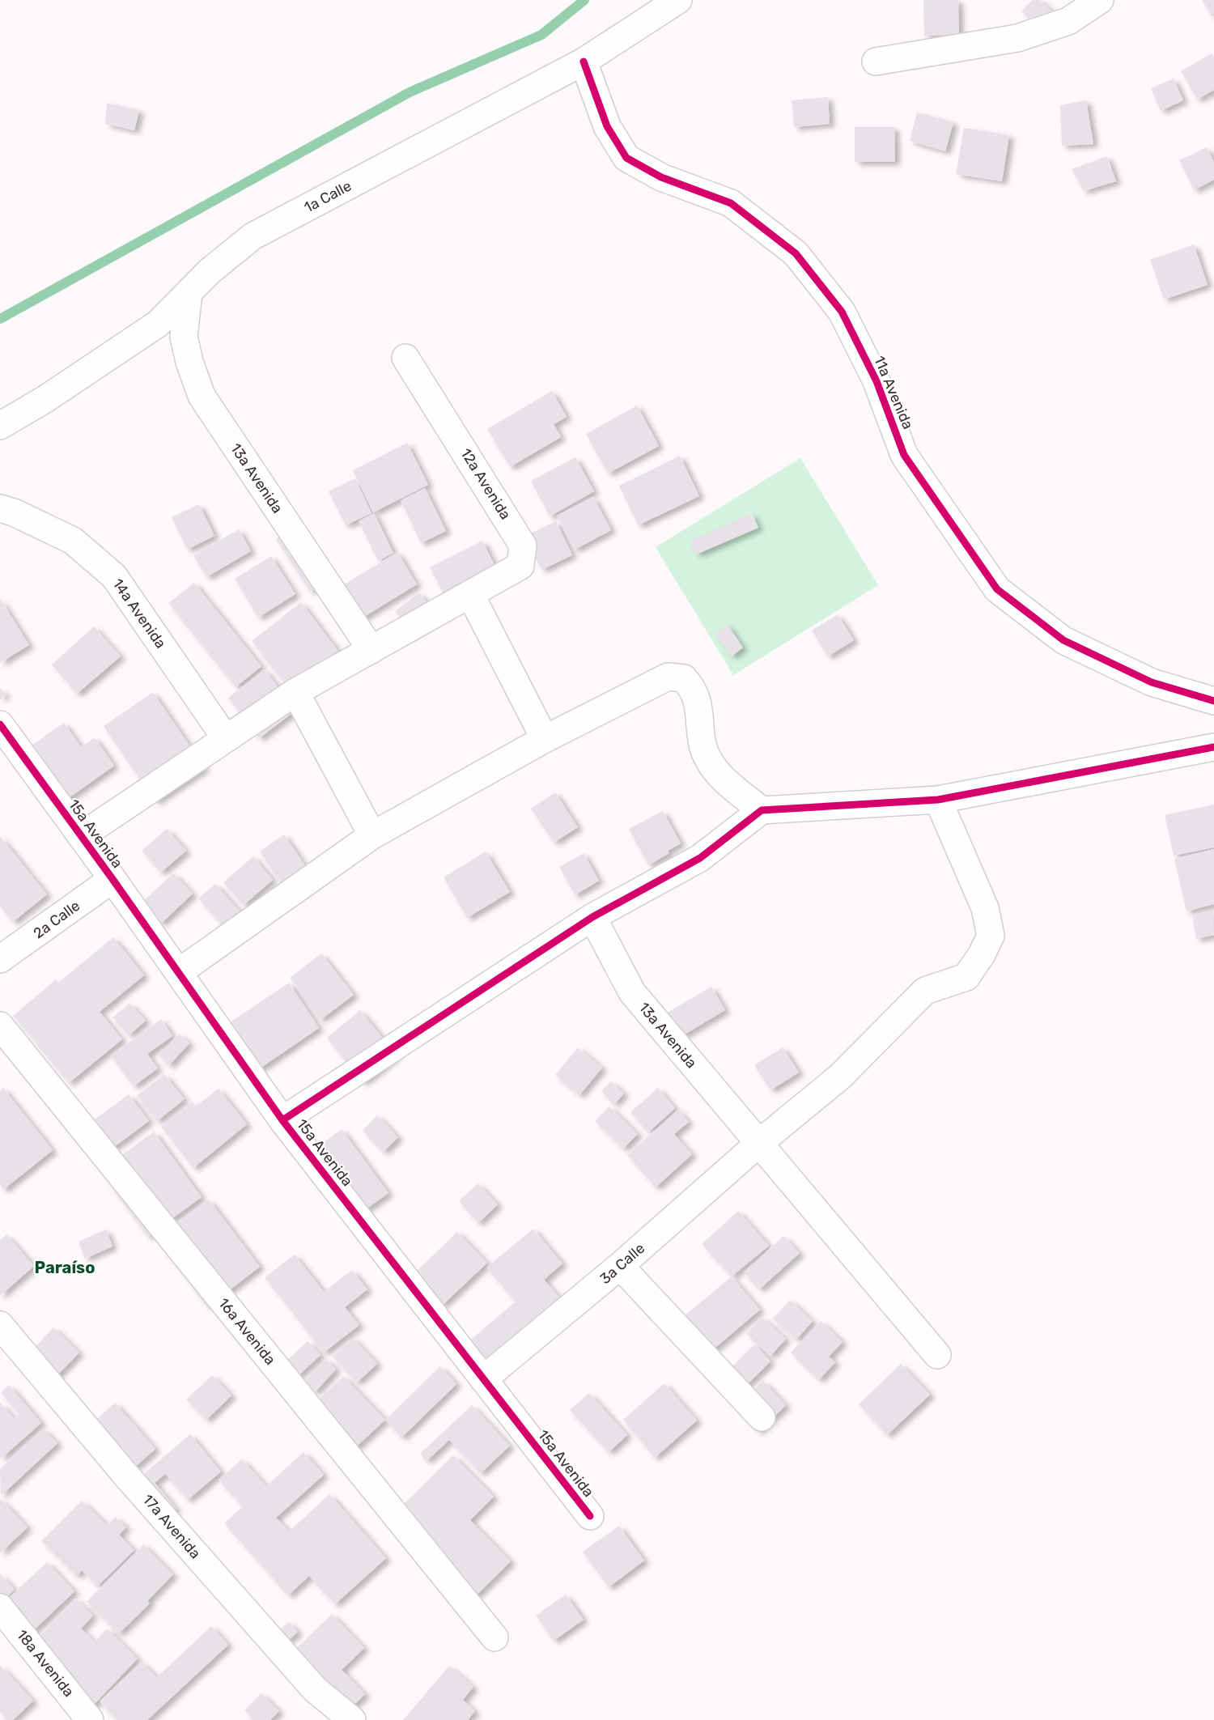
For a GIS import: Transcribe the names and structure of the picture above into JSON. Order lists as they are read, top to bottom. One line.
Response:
{"streets":{"street":["1a Calle","11a Avenida","13a Avenida","12a Avenida","14a Avenida","15a Avenida","2a Calle","3a Calle","16a Avenida","17a Avenida","18a Avenida"]},"crossings":[["1a Calle","11a Avenida"],["1a Calle","13a Avenida"],["13a Avenida","3a Calle"],["15a Avenida","2a Calle"],["15a Avenida","3a Calle"]],"districts":["Paraíso"]}
